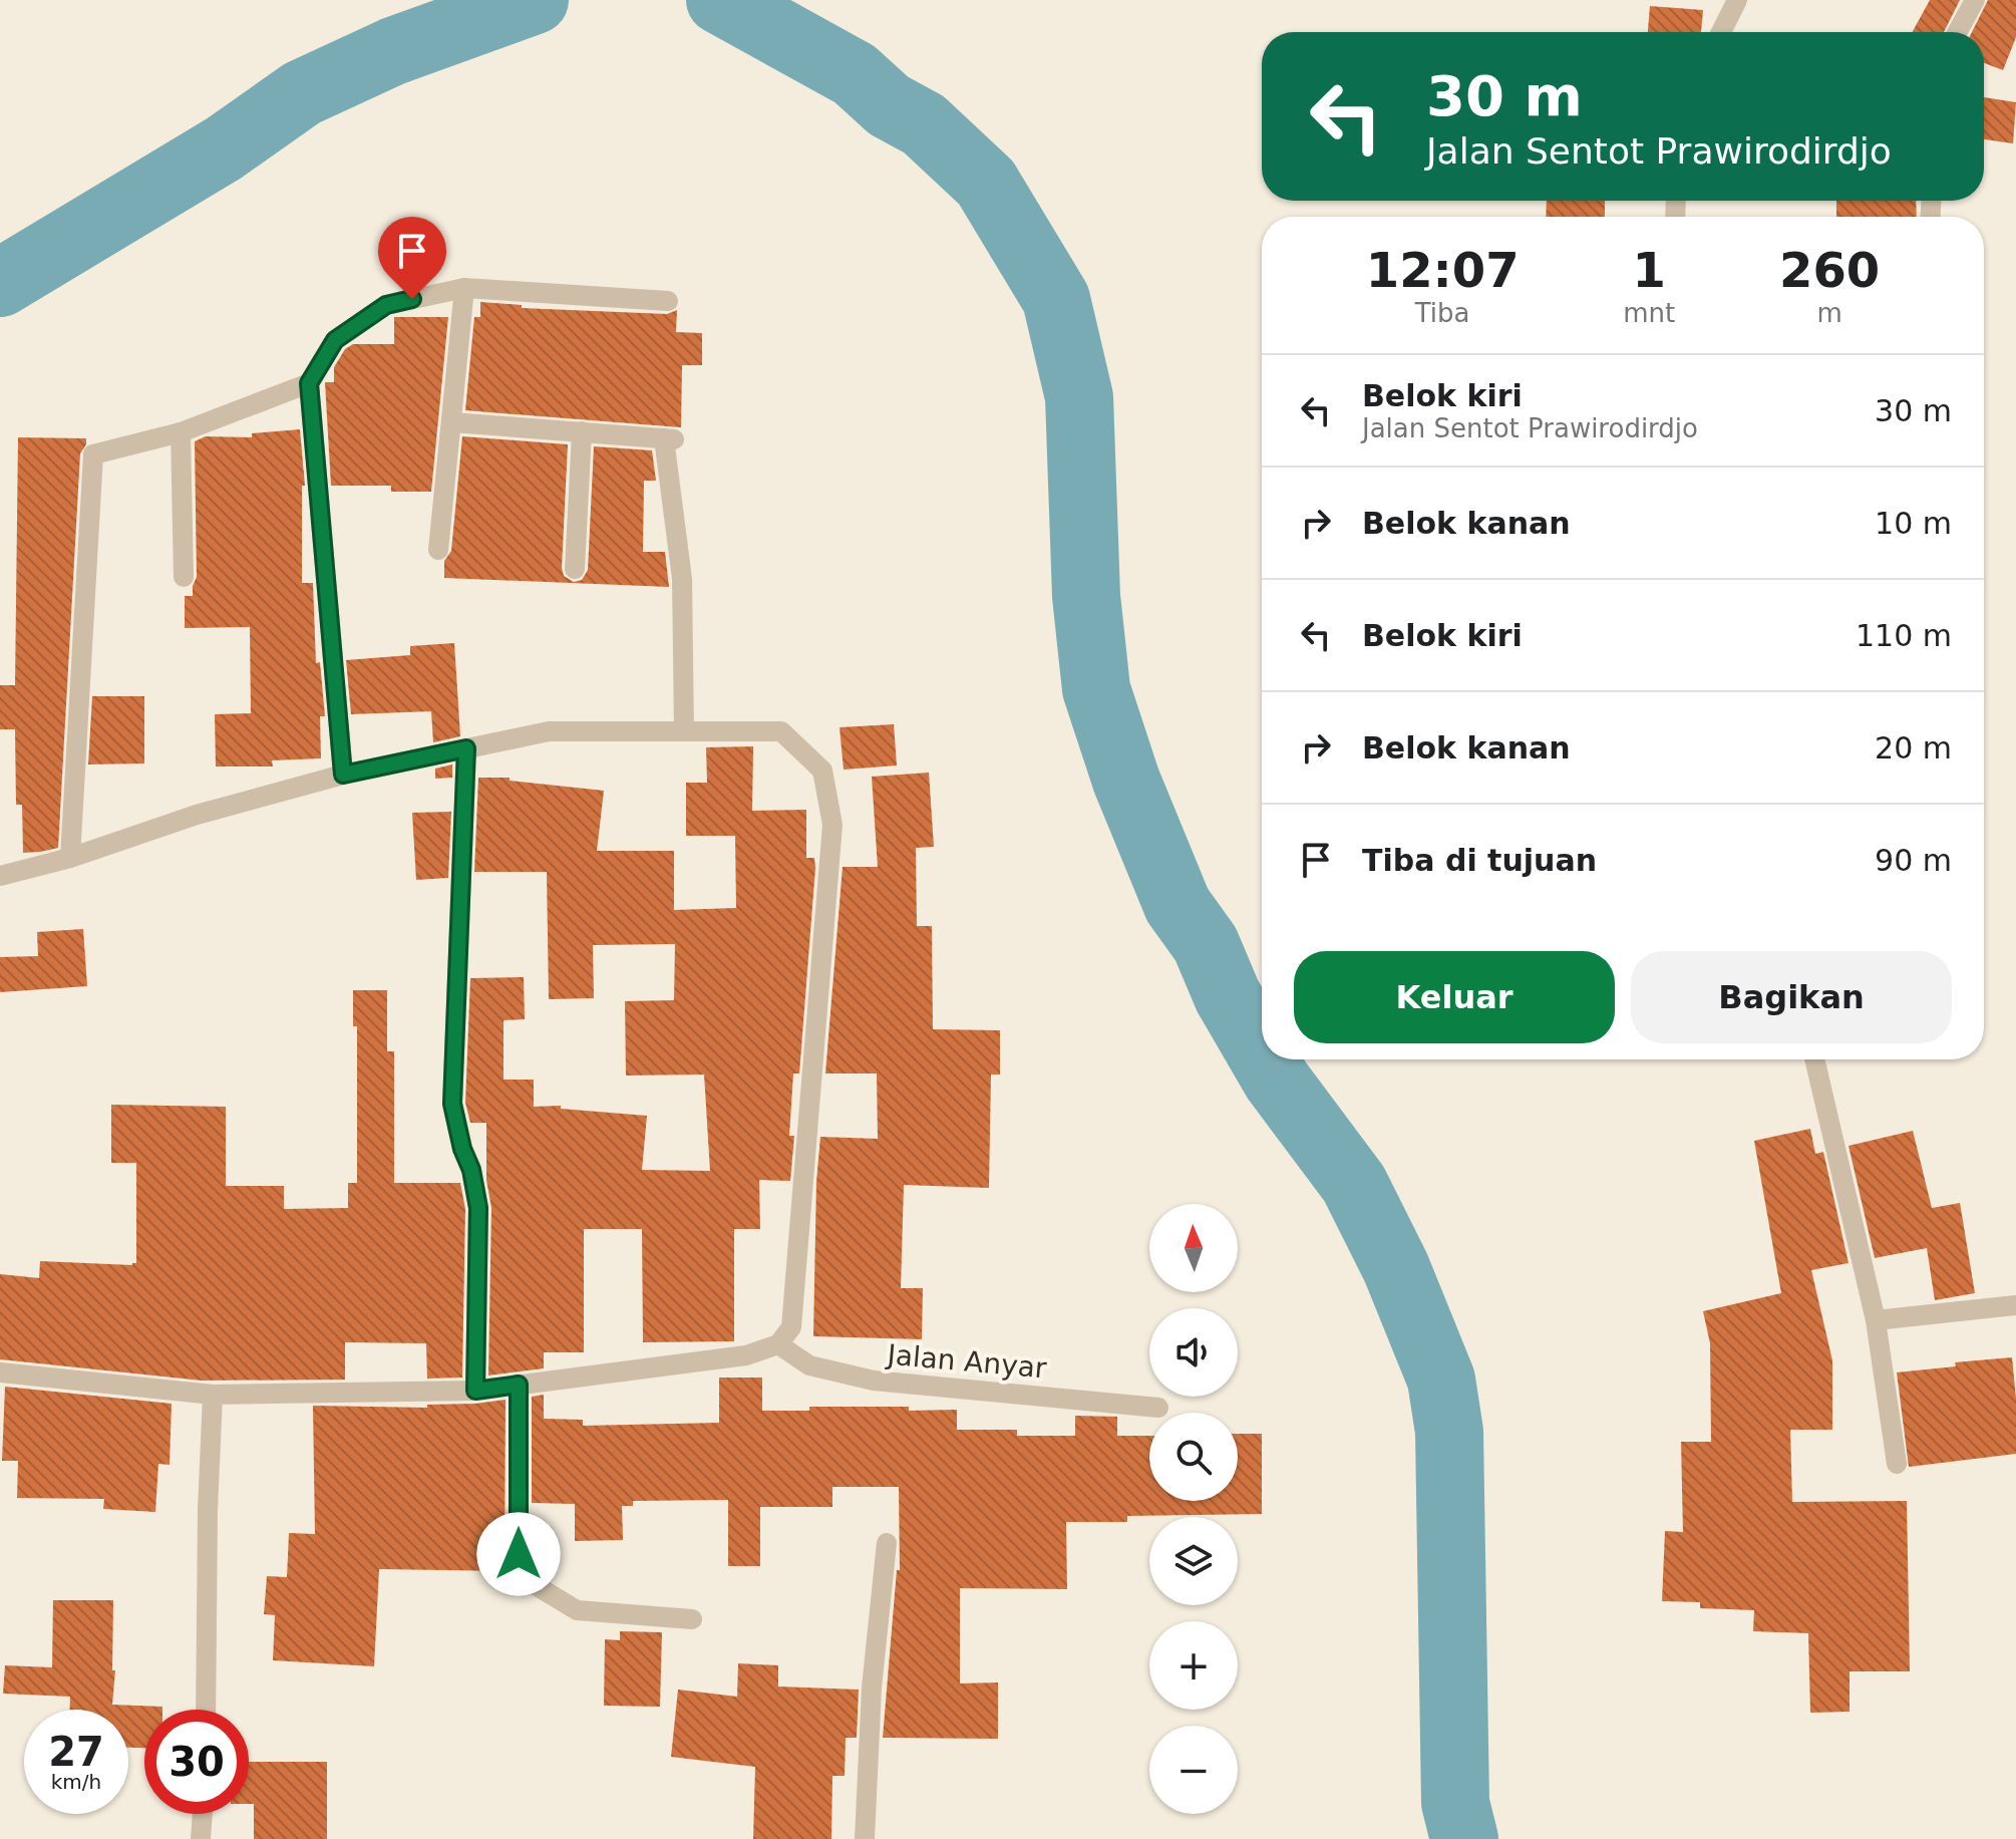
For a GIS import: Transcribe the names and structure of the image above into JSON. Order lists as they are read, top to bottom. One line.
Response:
{"streets":{"street":["Jalan Anyar"]},"north":"top","page":{"turn":["30 m","Jalan Sentot Prawirodirdjo"],"eta":["12:07","Tiba","1","mnt","260","m"],"list":[{"name":"Belok kiri","note":"Jalan Sentot Prawirodirdjo","value":"30 m"},{"name":"Belok kanan","value":"10 m"},{"name":"Belok kiri","value":"110 m"},{"name":"Belok kanan","value":"20 m"},{"name":"Tiba di tujuan","value":"90 m"}],"buttons":["Keluar","Bagikan"],"map_buttons":["+","−"],"speed":"27 km/h","limit":"30"}}
